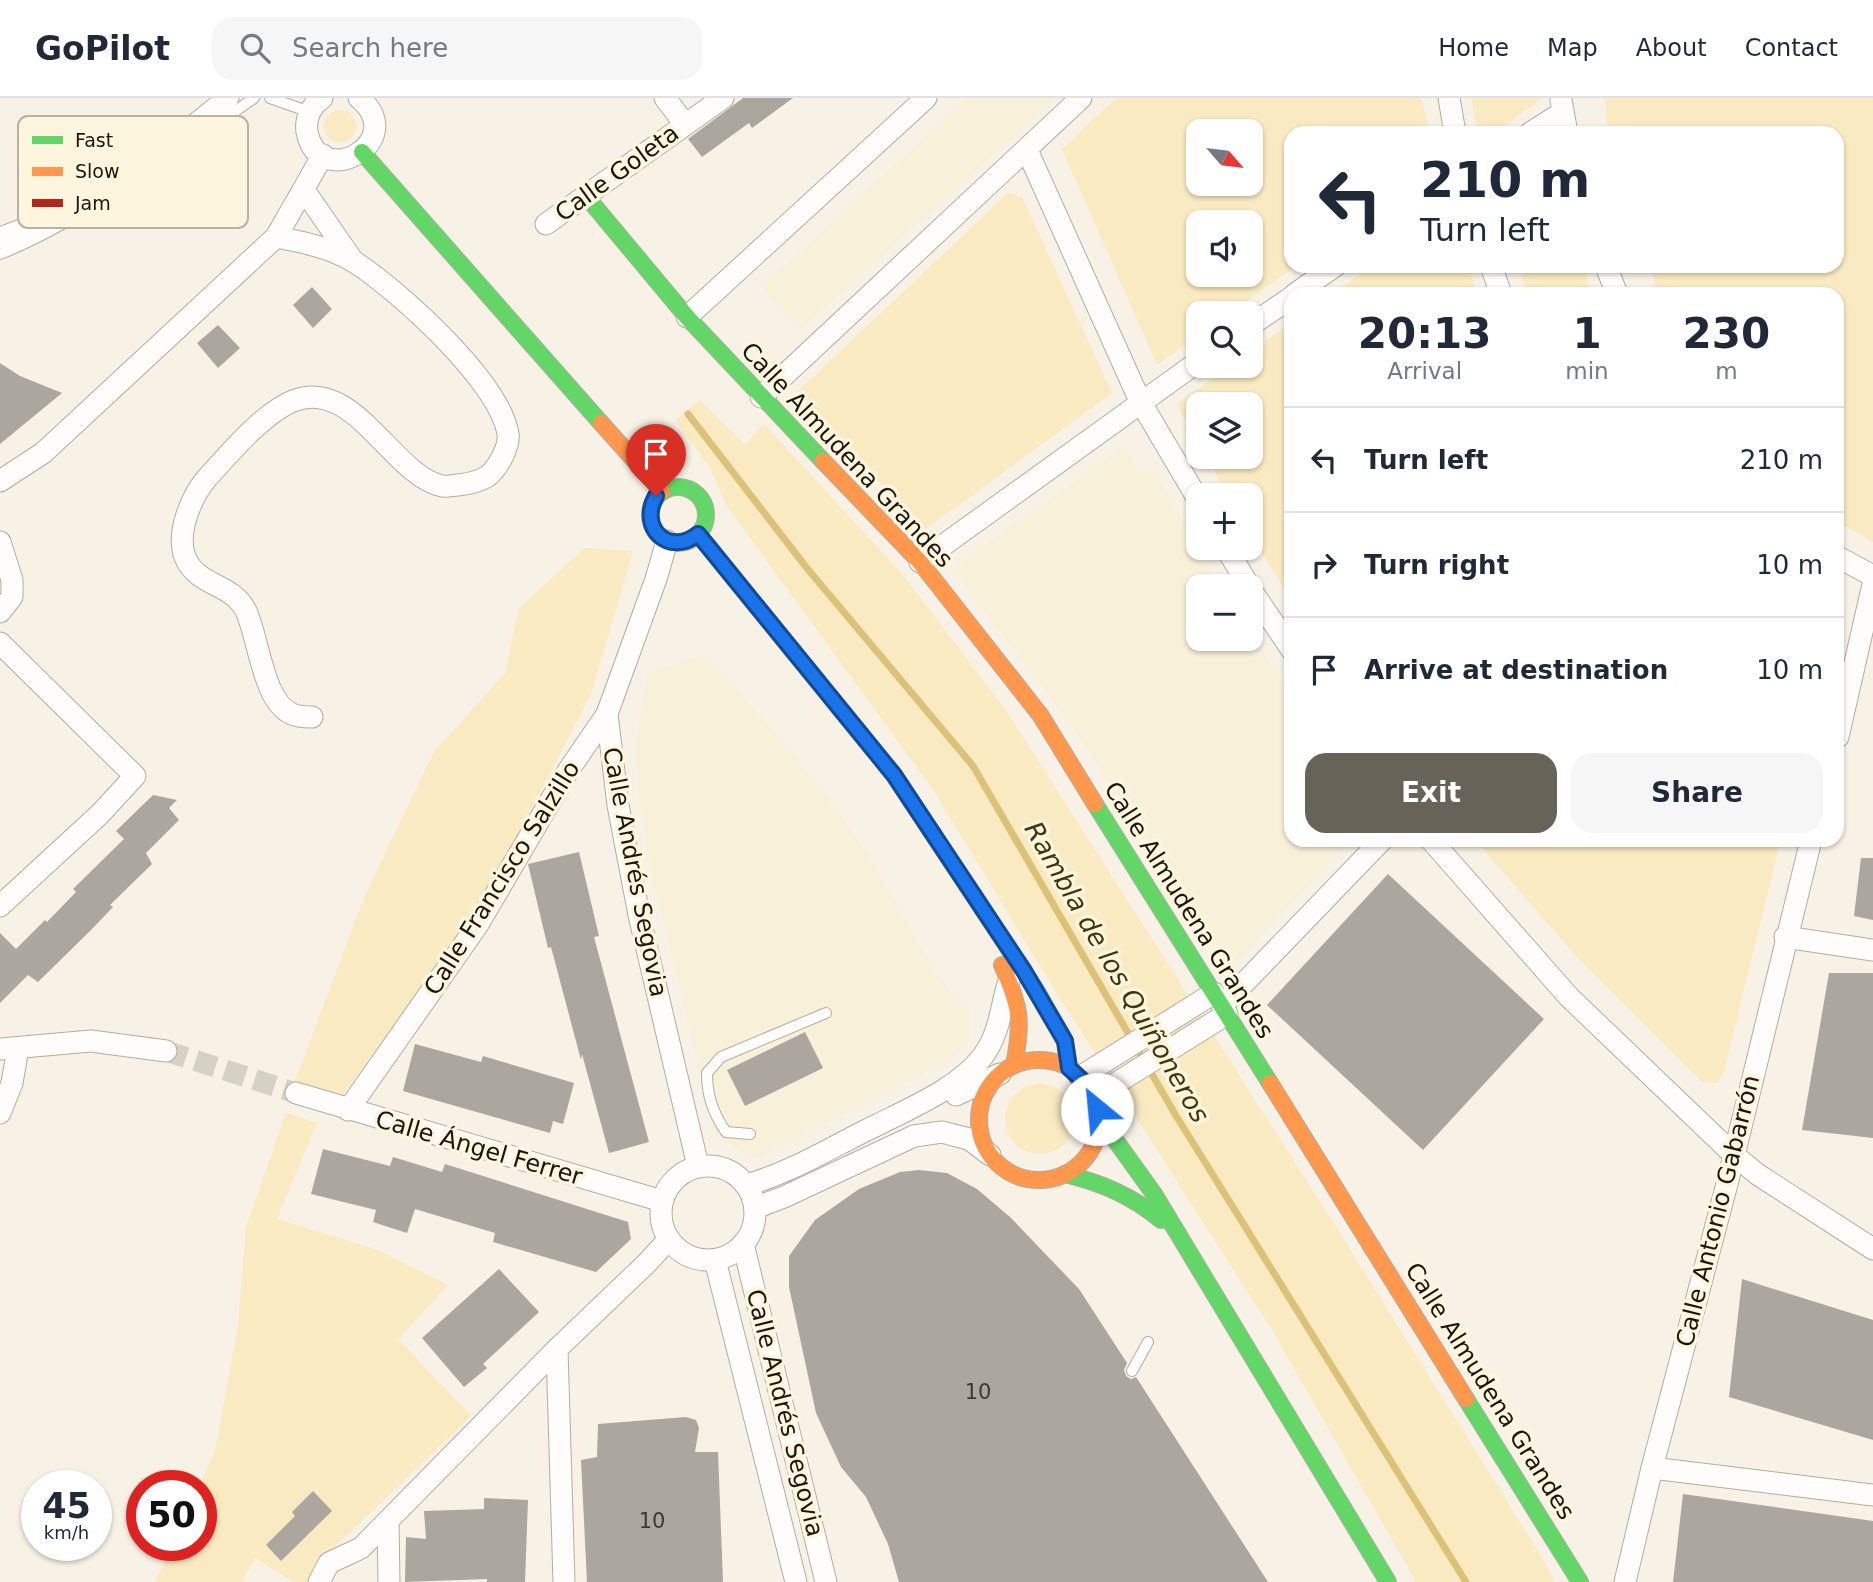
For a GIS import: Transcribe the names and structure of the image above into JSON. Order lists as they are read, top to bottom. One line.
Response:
{"streets":{"main road":["Calle Almudena Grandes"],"street":["Calle Goleta","Calle Andrés Segovia","Calle Francisco Salzillo","Calle Ángel Ferrer","Calle Antonio Gabarrón"]},"crossings":[["Calle Goleta","Calle Almudena Grandes"],["Calle Andrés Segovia","Calle Francisco Salzillo"],["Calle Andrés Segovia","Calle Ángel Ferrer"],["Calle Francisco Salzillo","Calle Ángel Ferrer"]],"water":["Rambla de los Quiñoneros"],"house_numbers":["10","10"],"legend":["Fast","Slow","Jam"],"north":"bottom right","page":{"header":"GoPilot","search":"Search here","nav":["Home","Map","About","Contact"],"map_buttons":["+","−"],"turn":["210 m","Turn left"],"eta":["20:13","Arrival","1","min","230","m"],"list":[{"name":"Turn left","value":"210 m"},{"name":"Turn right","value":"10 m"},{"name":"Arrive at destination","value":"10 m"}],"buttons":["Exit","Share"],"speed":"45 km/h","limit":"50"}}
